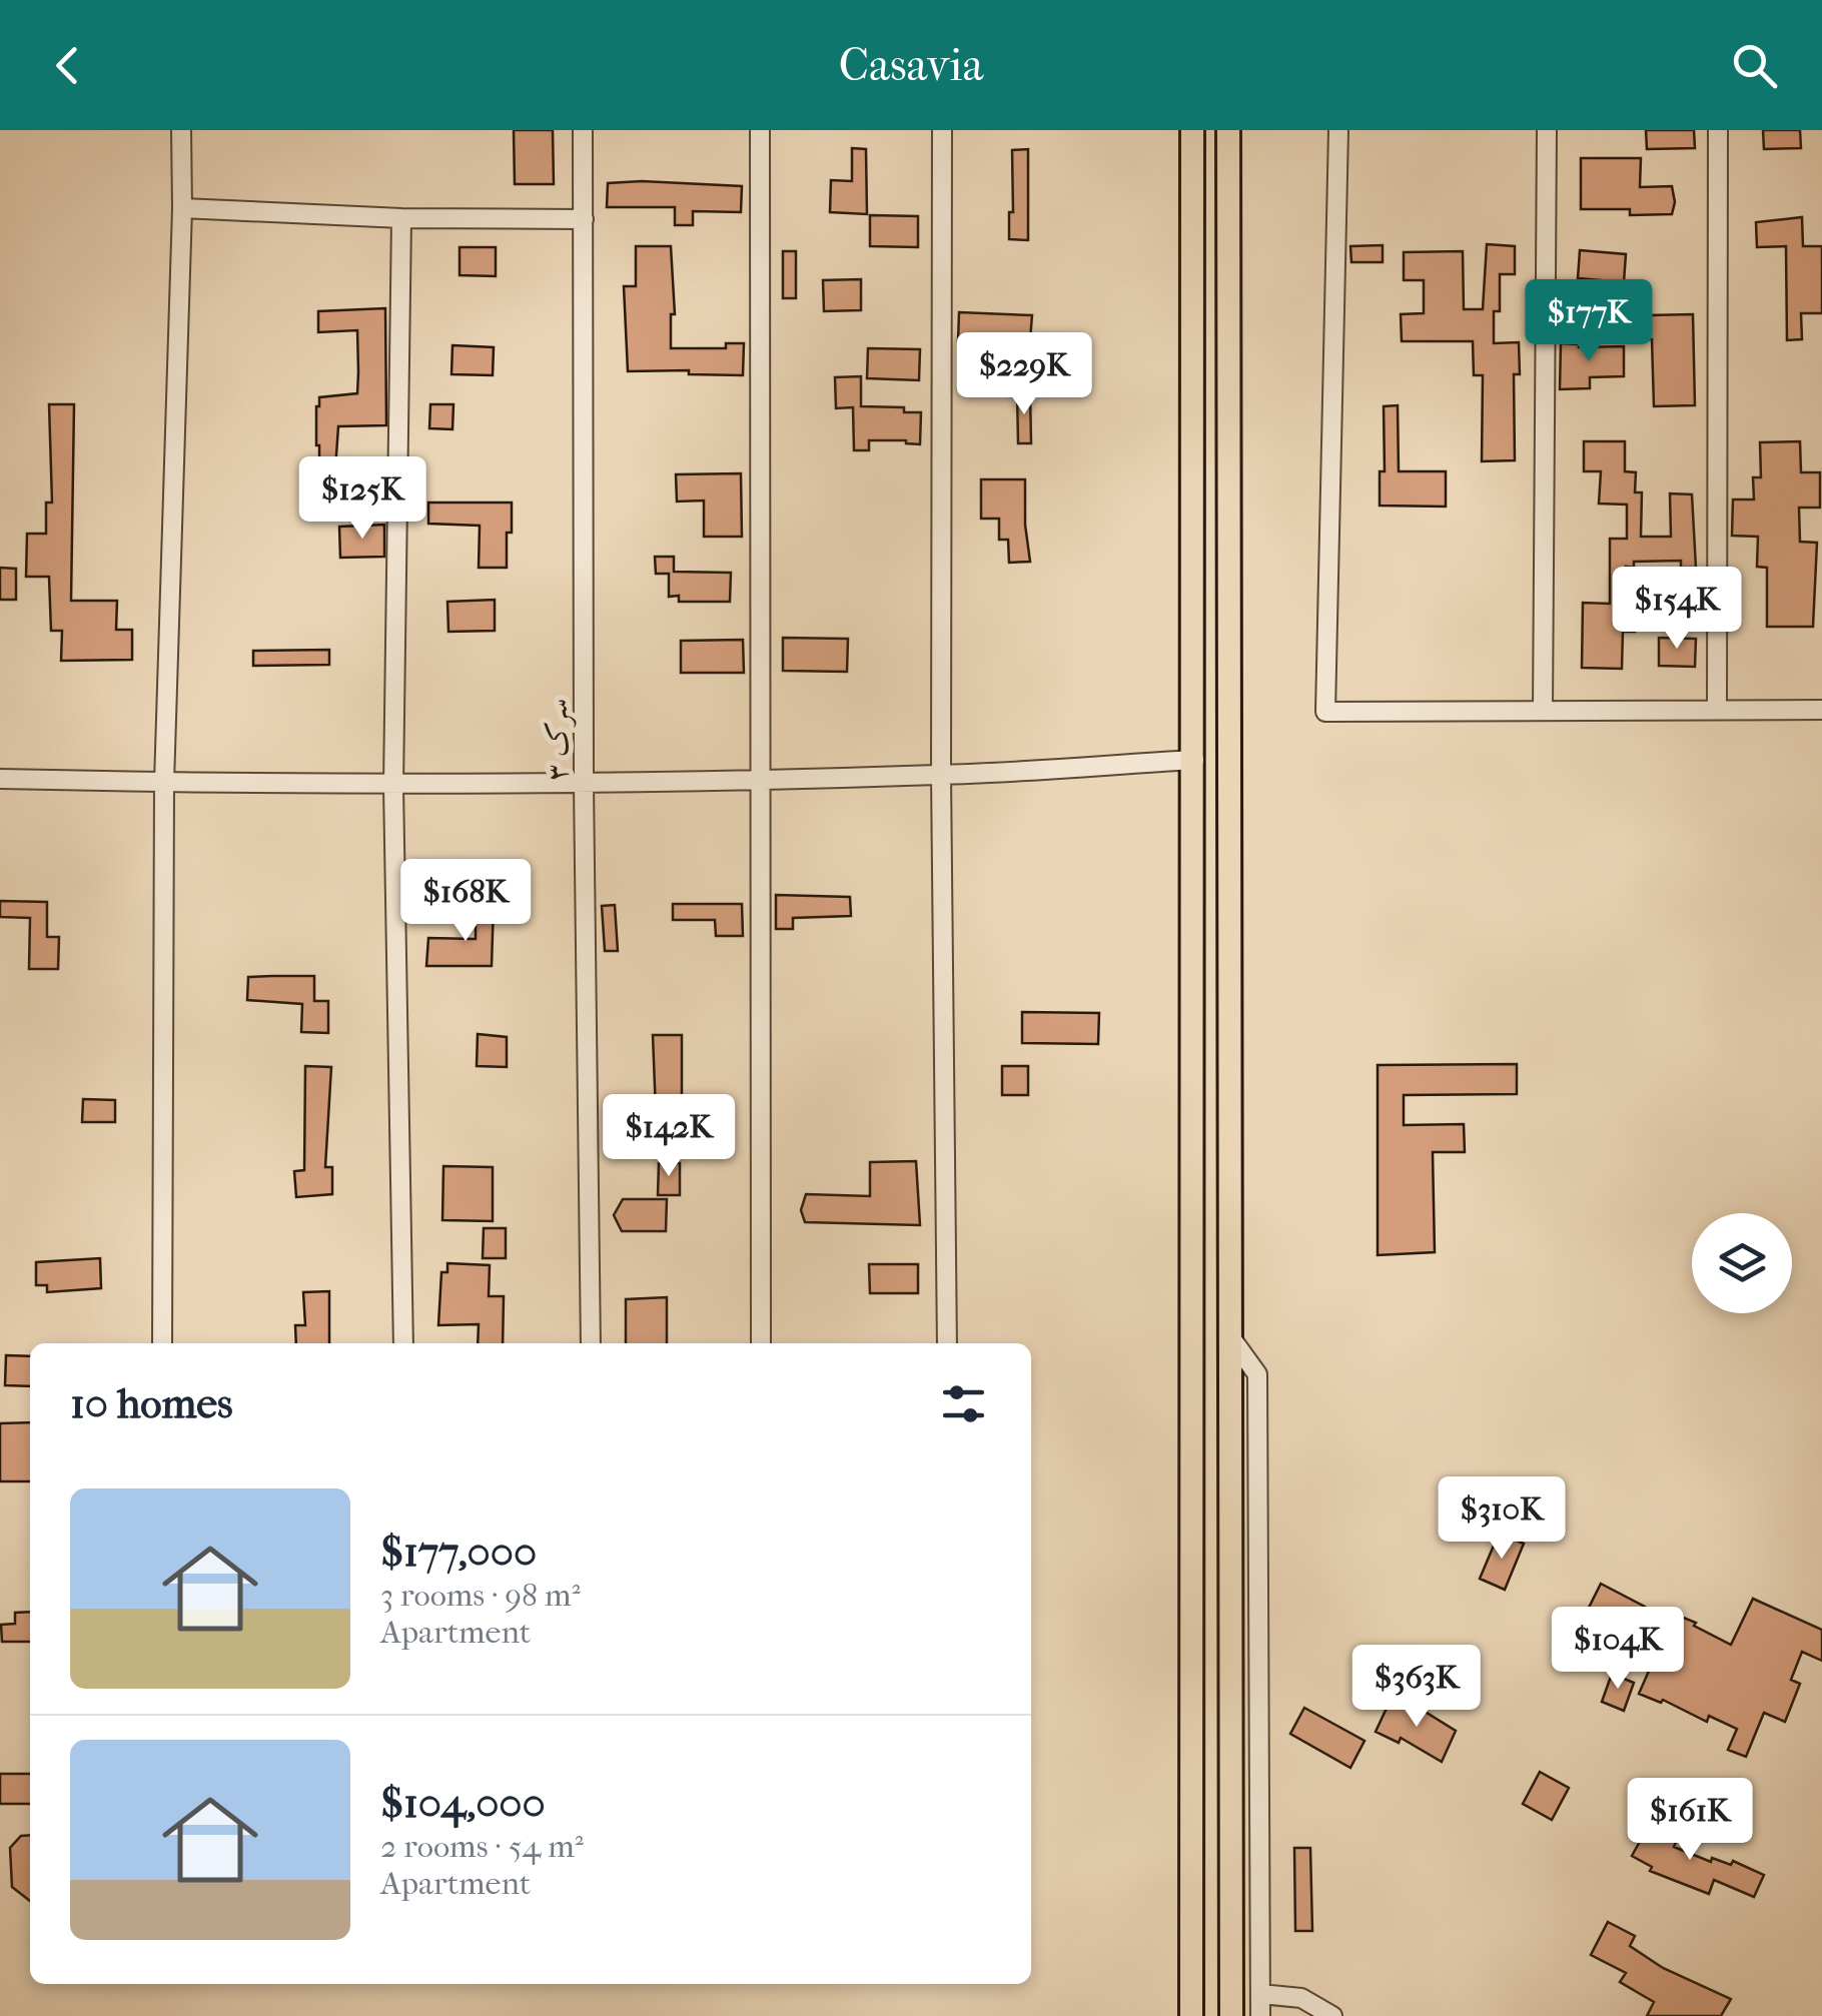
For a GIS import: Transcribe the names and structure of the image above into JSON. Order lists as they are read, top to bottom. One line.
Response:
{"streets":{"street":["سرک ۳"]},"page":{"header":"Casavia","price":["$177K","$229K","$125K","$154K","$168K","$142K","$310K","$104K","$363K","$161K"],"heading":"10 homes","list":[{"name":"$177,000","note":"3 rooms · 98 m² · Apartment"},{"name":"$104,000","note":"2 rooms · 54 m² · Apartment"}]}}
